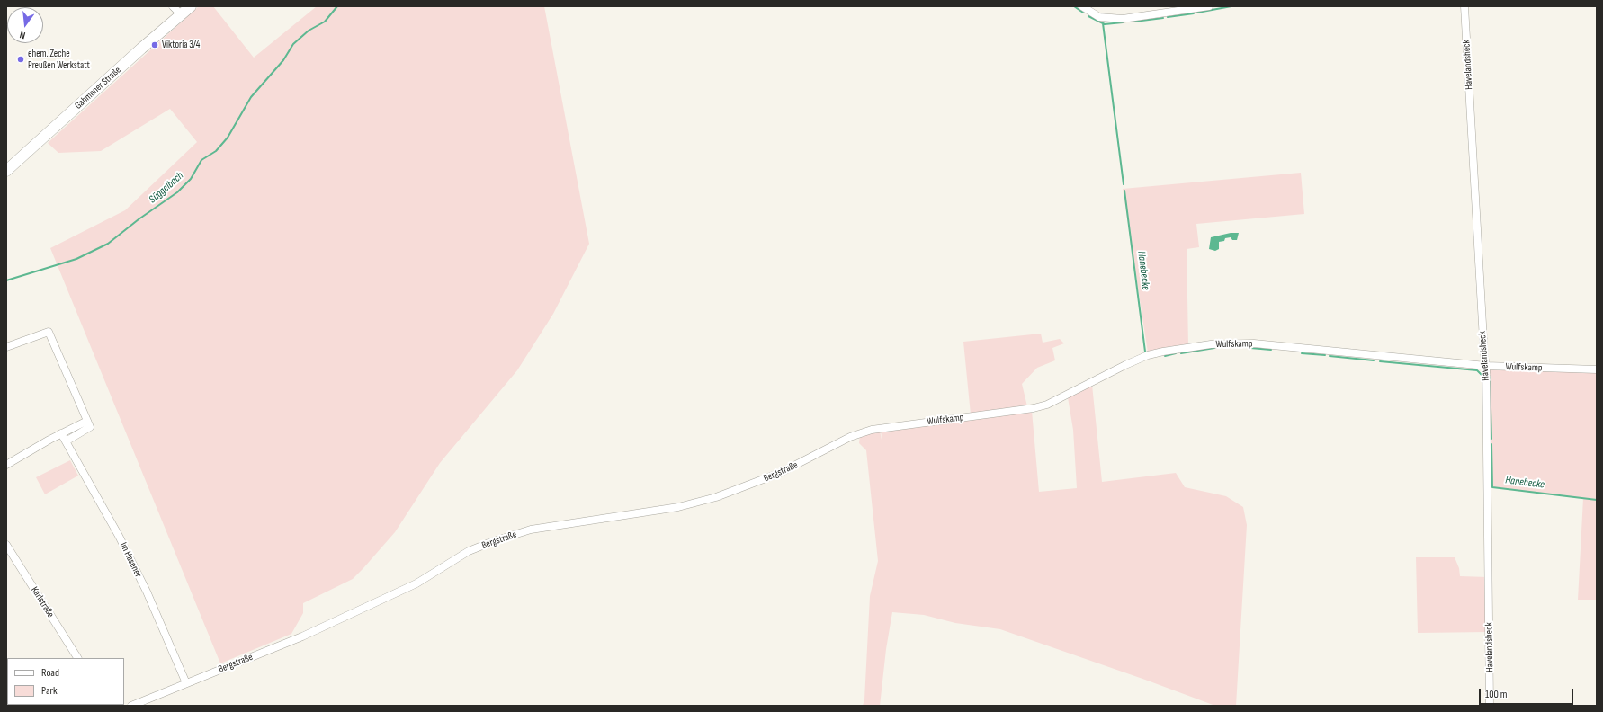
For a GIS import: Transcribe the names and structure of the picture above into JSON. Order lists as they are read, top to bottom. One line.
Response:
{"streets":{"main road":["Gahmener Straße"],"street":["Havelandsheck","Wulfskamp","Bergstraße","Im Hasener","Karlstraße"]},"crossings":[["Havelandsheck","Wulfskamp"],["Wulfskamp","Bergstraße"],["Bergstraße","Im Hasener"]],"water":["Süggelbach","Hanebecke"],"places":["Viktoria 3/4","ehem. Zeche Preußen Werkstatt"],"legend":["Road","Park"],"scale_bar":"100 m","north":"bottom"}
